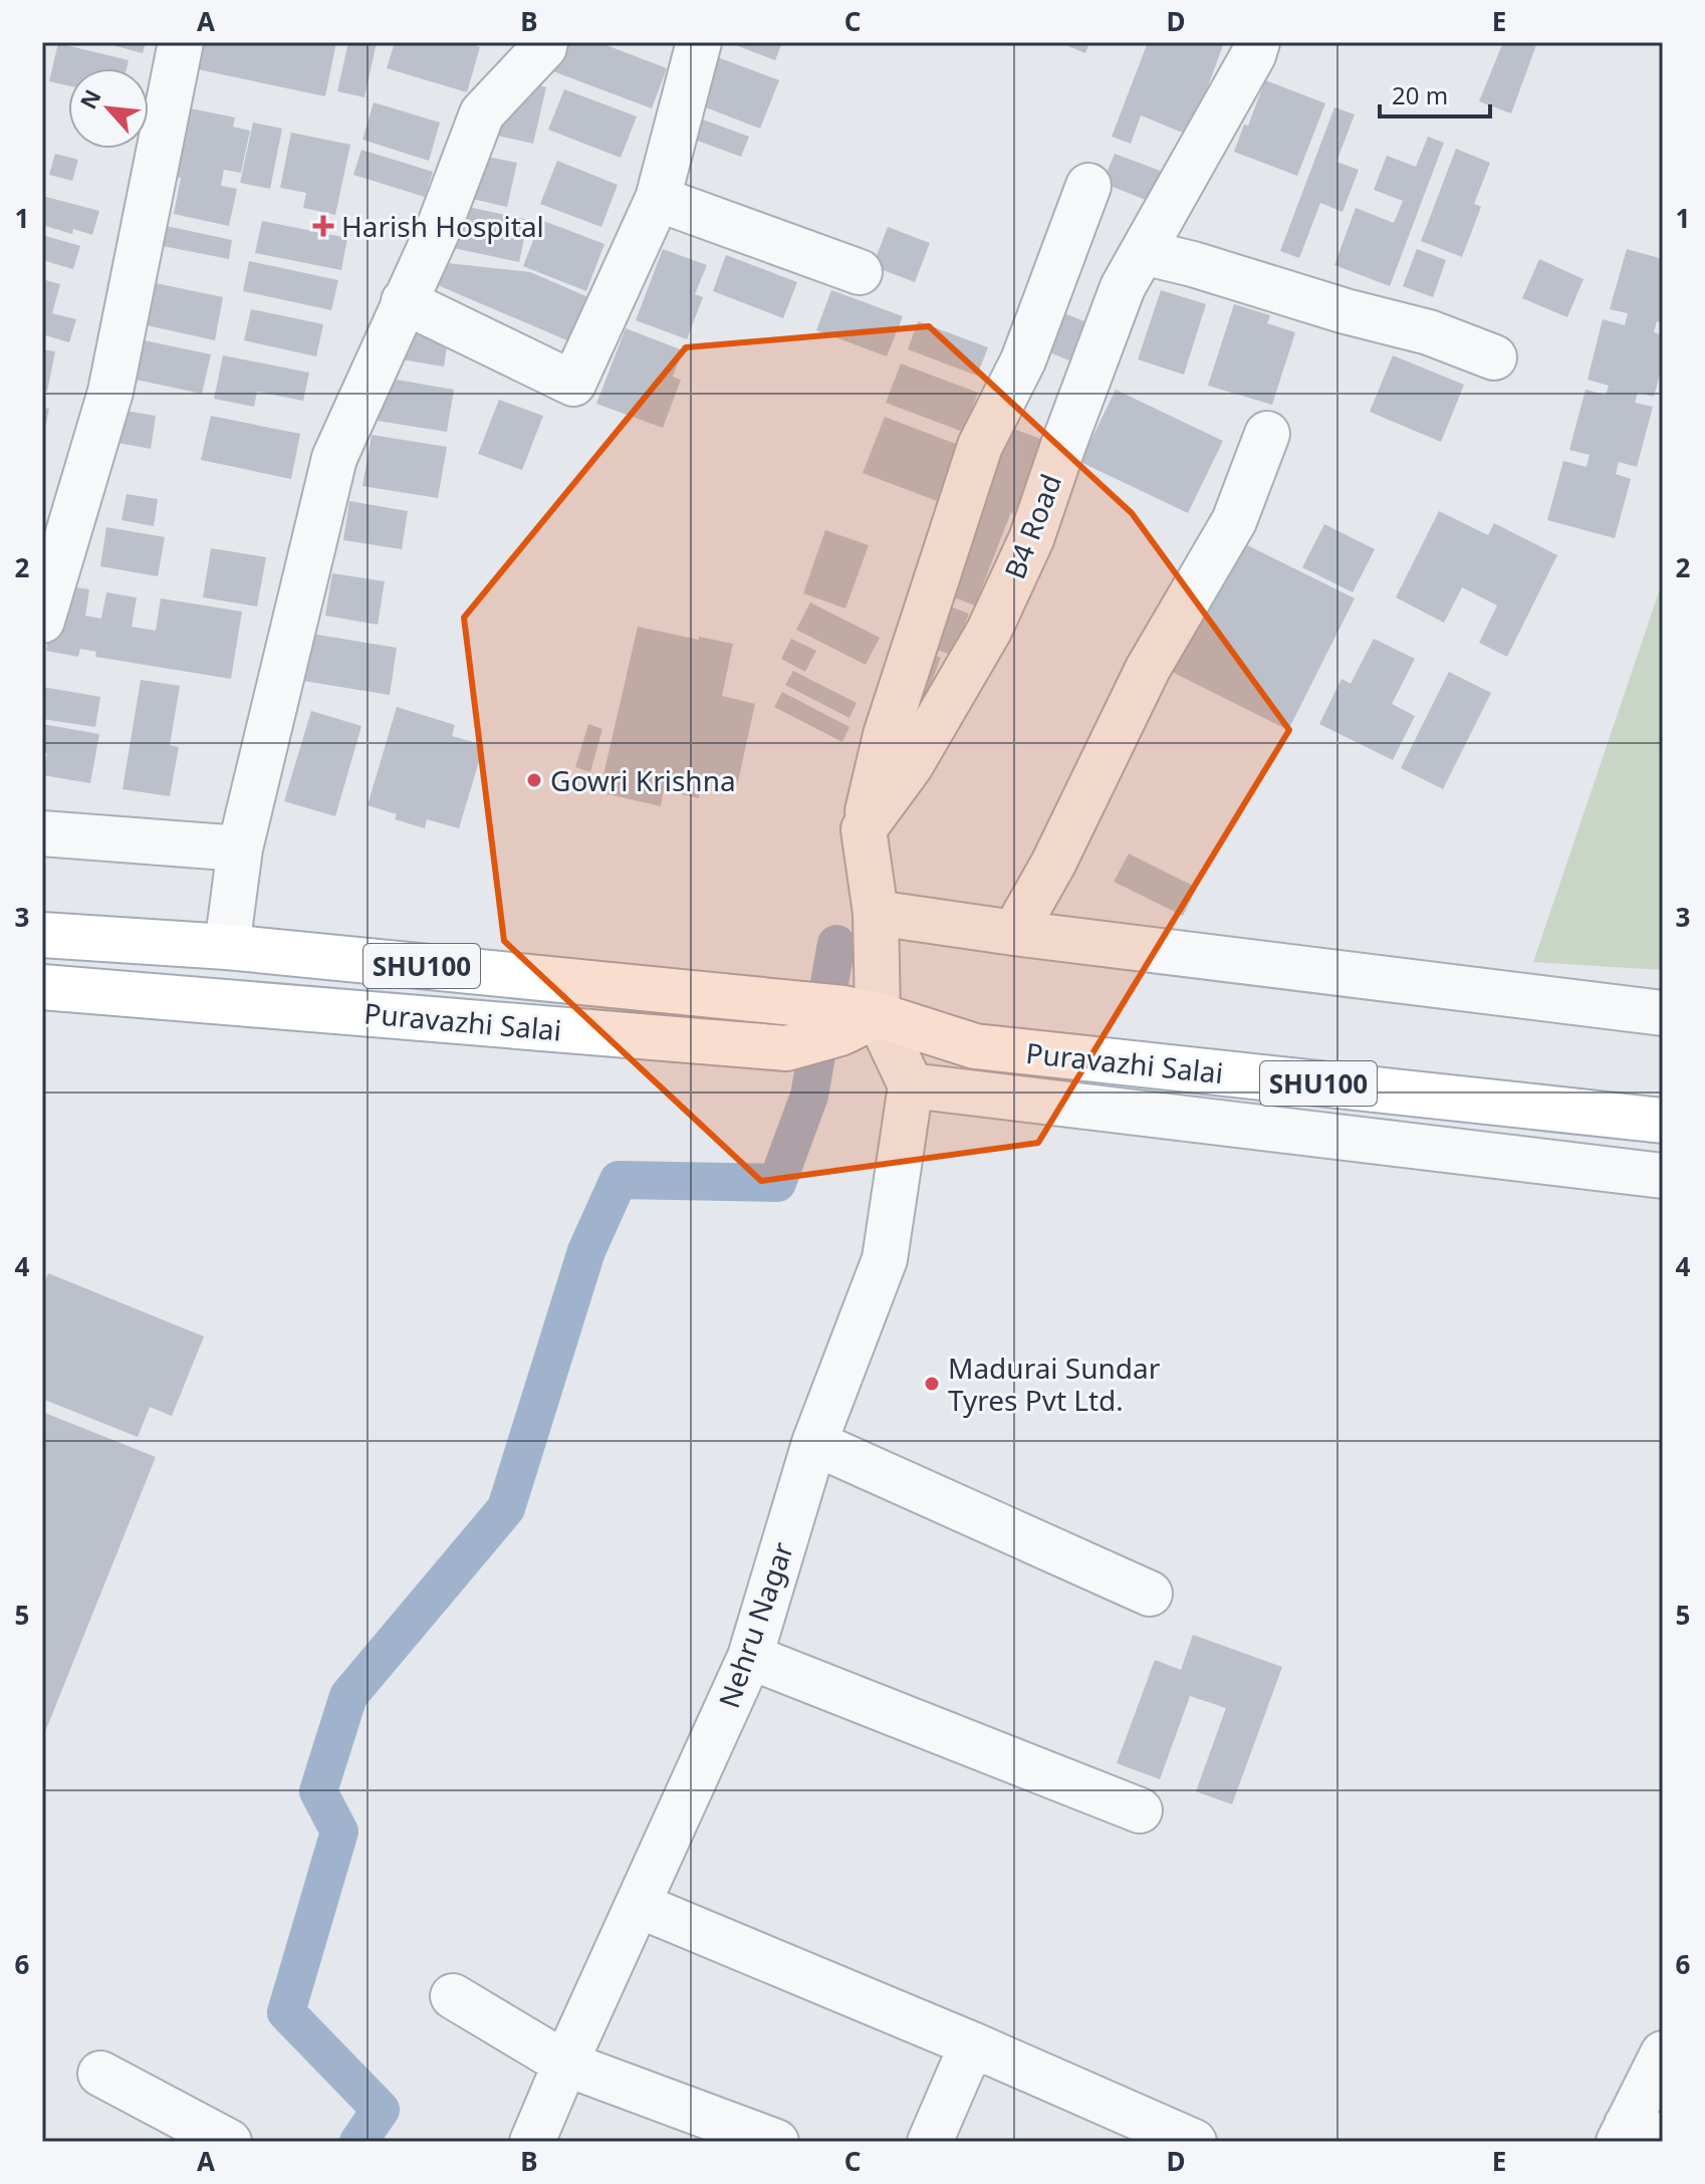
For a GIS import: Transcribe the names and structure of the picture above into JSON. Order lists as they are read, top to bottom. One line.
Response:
{"streets":{"main road":["SHU100","Puravazhi Salai"],"street":["B4 Road","Nehru Nagar"]},"places":{"health":["Harish Hospital"],"other":["Gowri Krishna","Madurai Sundar Tyres Pvt Ltd."]},"scale_bar":"20 m","north":"top left","grid":{"columns":["A","B","C","D","E"],"rows":["1","2","3","4","5","6"]}}
